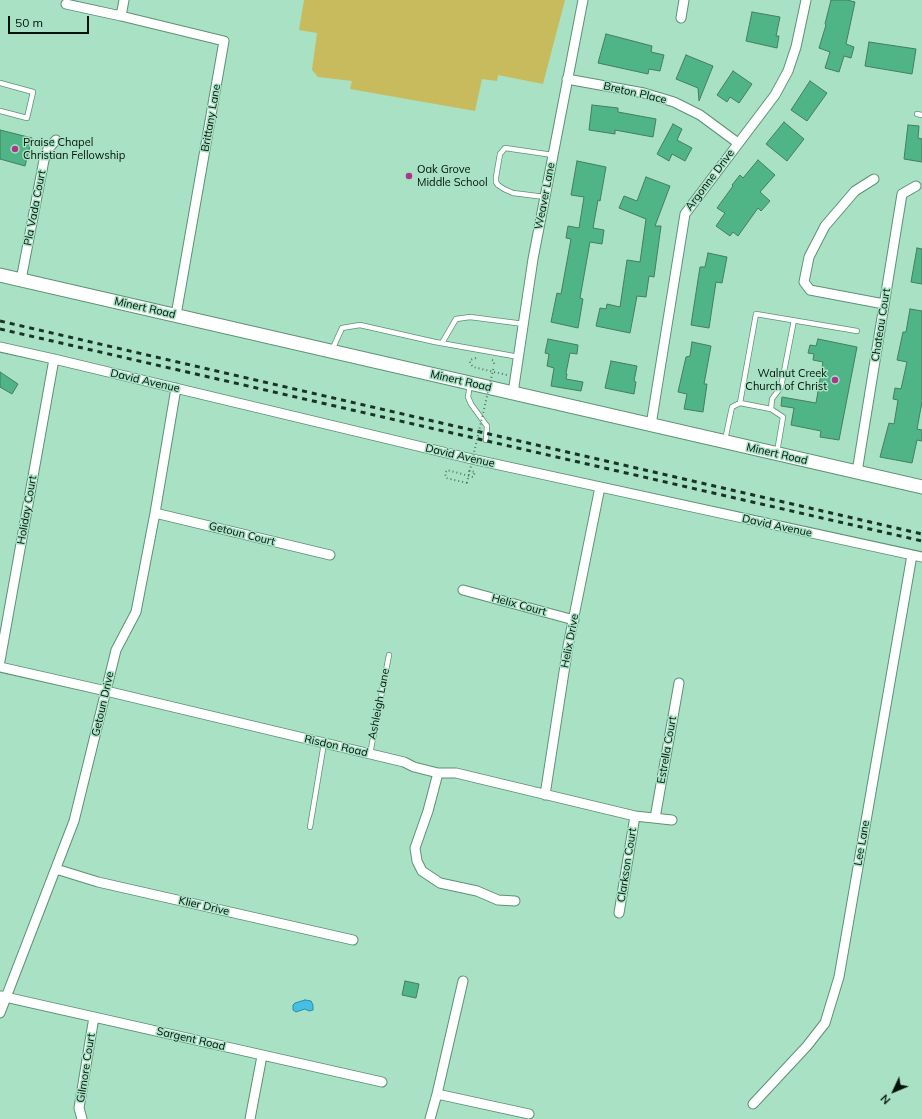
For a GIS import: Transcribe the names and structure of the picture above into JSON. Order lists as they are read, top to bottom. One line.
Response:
{"streets":{"street":["Breton Place","Brittany Lane","Argonne Drive","Weaver Lane","Pla Vada Court","Minert Road","Chateau Court","David Avenue","Holiday Court","Getoun Court","Helix Court","Helix Drive","Getoun Drive","Risdon Road","Estrella Court","Lee Lane","Clarkson Court","Klier Drive","Sargent Road","Gilmore Court"],"lane":["Ashleigh Lane"]},"crossings":[["Breton Place","Argonne Drive"],["Breton Place","Weaver Lane"],["Brittany Lane","Minert Road"],["Argonne Drive","Minert Road"],["Weaver Lane","Minert Road"],["Pla Vada Court","Minert Road"],["Minert Road","Chateau Court"],["David Avenue","Holiday Court"],["David Avenue","Helix Drive"],["David Avenue","Getoun Drive"],["David Avenue","Lee Lane"],["Getoun Court","Getoun Drive"],["Helix Court","Helix Drive"],["Helix Drive","Risdon Road"],["Getoun Drive","Risdon Road"],["Getoun Drive","Klier Drive"],["Getoun Drive","Sargent Road"],["Ashleigh Lane","Risdon Road"],["Risdon Road","Estrella Court"],["Risdon Road","Clarkson Court"],["Sargent Road","Gilmore Court"]],"places":["Praise Chapel Christian Fellowship","Oak Grove Middle School","Walnut Creek Church of Christ"],"scale_bar":"50 m","north":"bottom left"}
